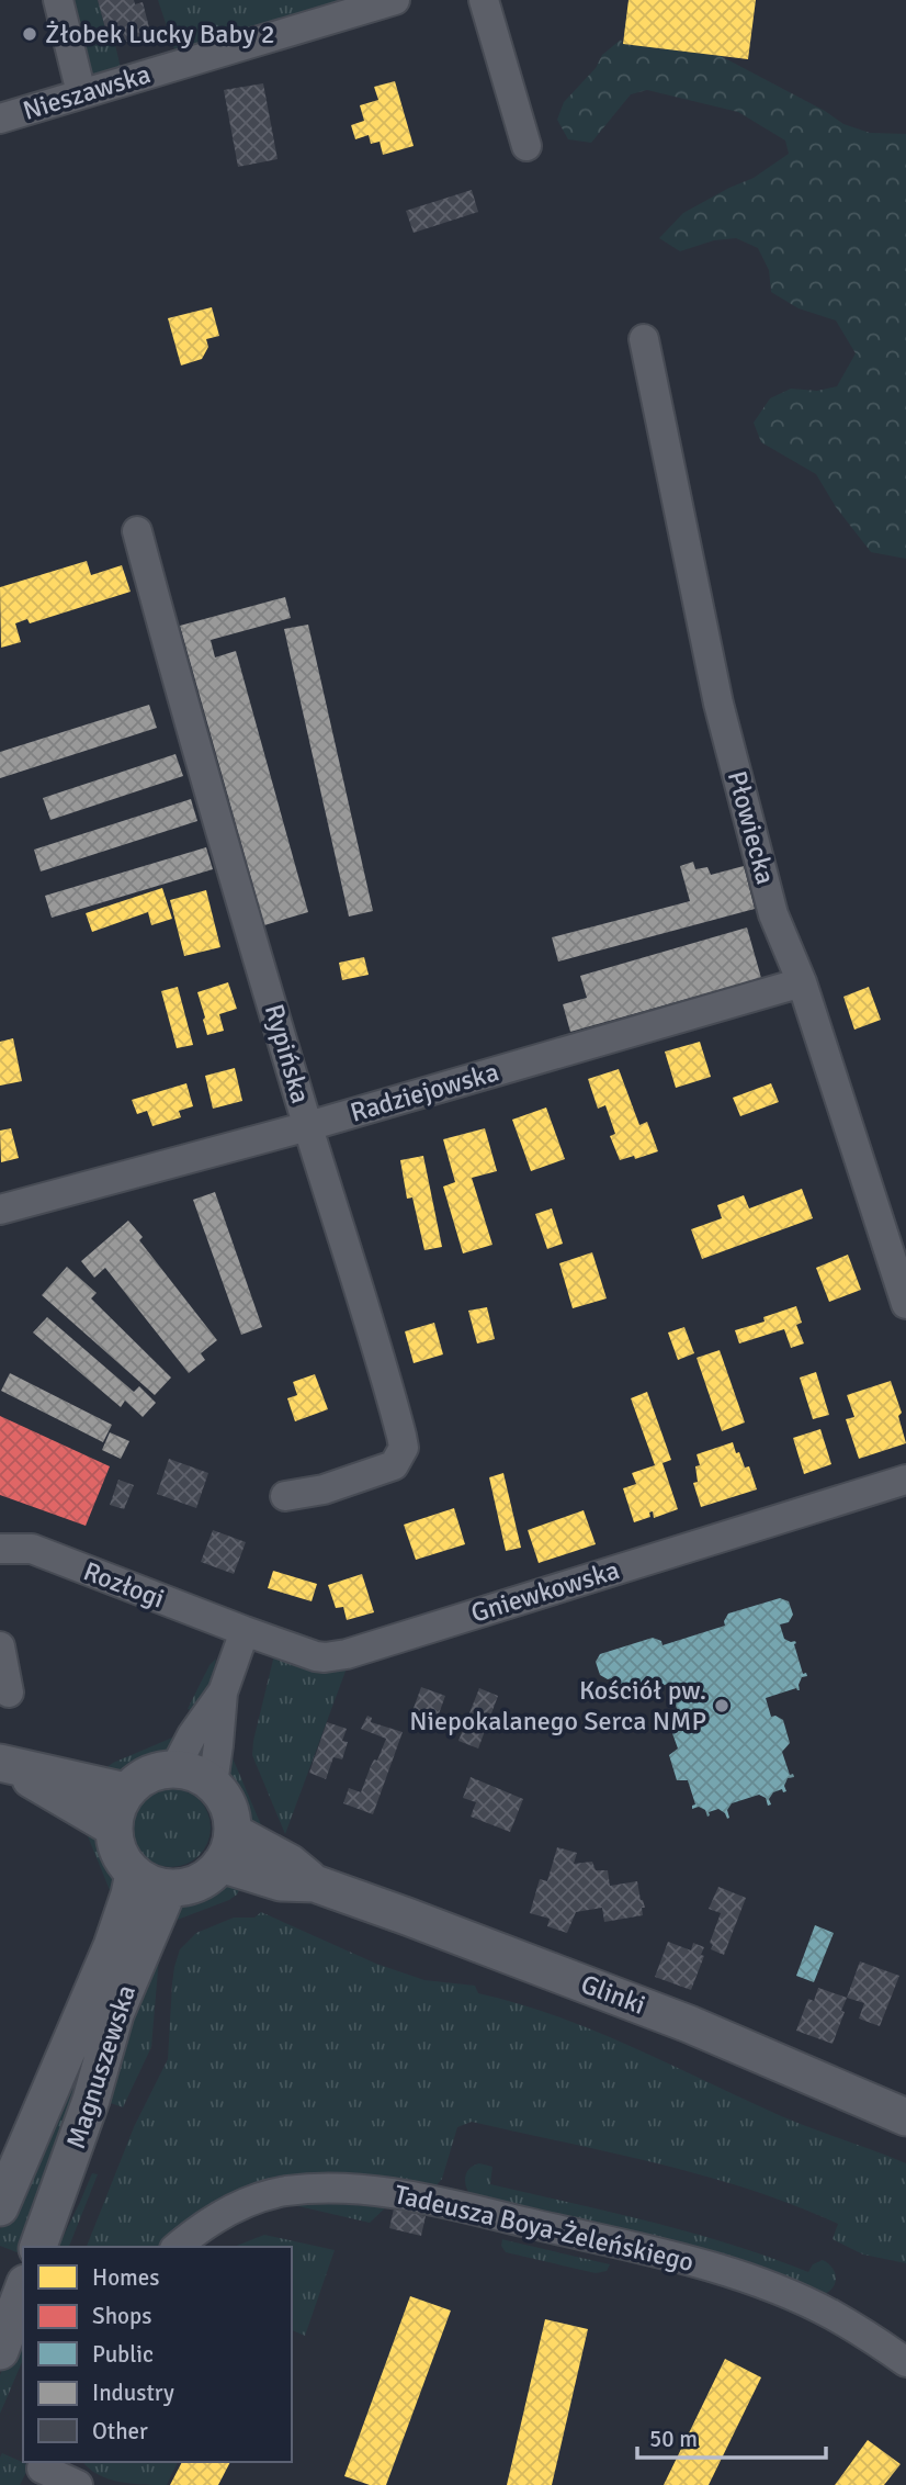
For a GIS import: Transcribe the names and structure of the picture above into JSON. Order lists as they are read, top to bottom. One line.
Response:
{"streets":{"street":["Nieszawska","Płowiecka","Rypińska","Radziejowska","Rozłogi","Gniewkowska","Glinki","Magnuszewska","Tadeusza Boya-Żeleńskiego"]},"crossings":[["Płowiecka","Radziejowska"],["Rypińska","Radziejowska"],["Rozłogi","Gniewkowska"],["Glinki","Magnuszewska"]],"places":["Żłobek Lucky Baby 2","Kościół pw. Niepokalanego Serca NMP"],"legend":["Homes","Shops","Public","Industry","Other"],"scale_bar":"50 m"}
